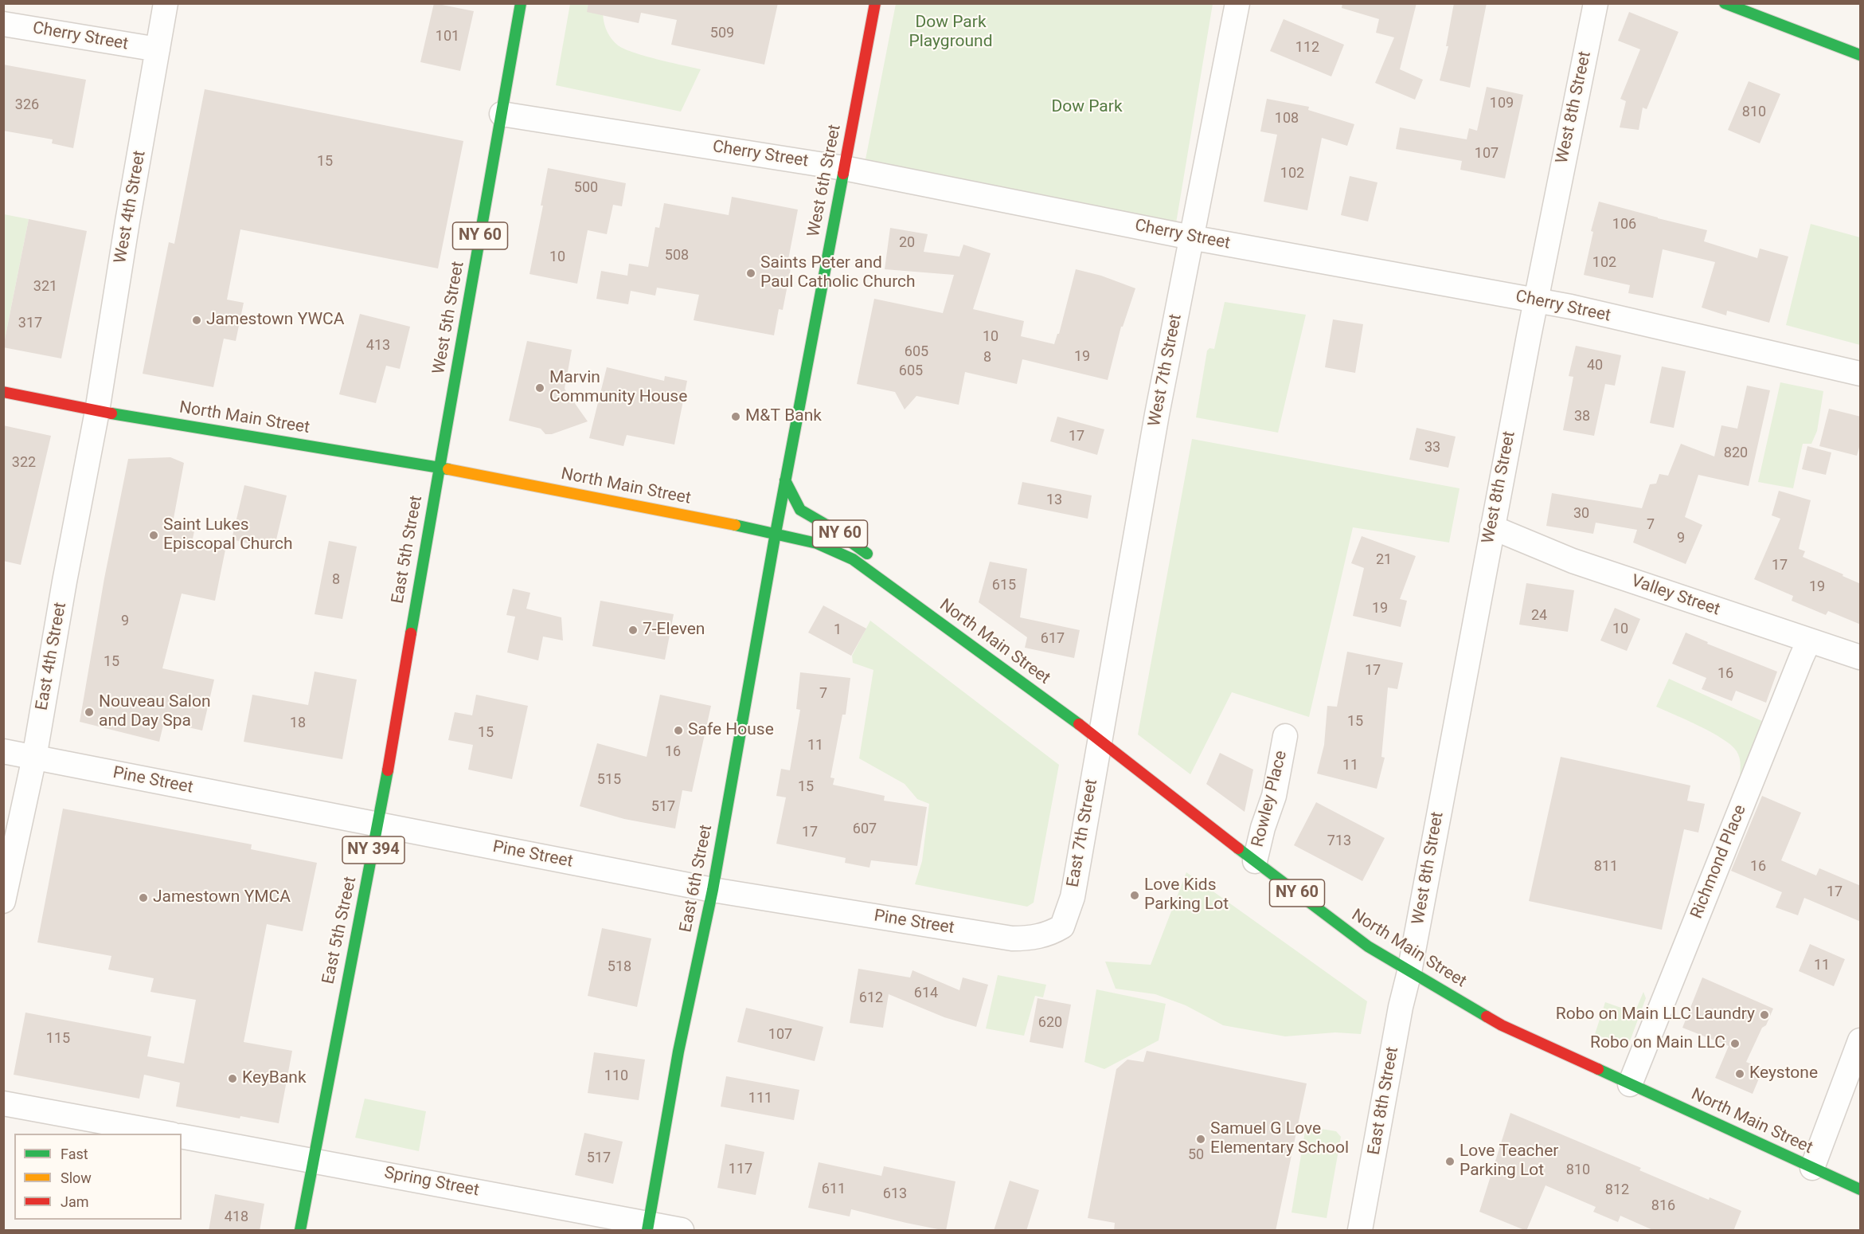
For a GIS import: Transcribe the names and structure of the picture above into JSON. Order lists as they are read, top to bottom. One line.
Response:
{"streets":{"main road":["West 6th Street","NY 60","West 5th Street","North Main Street","East 5th Street","NY 394","East 6th Street"],"street":["Cherry Street","West 8th Street","West 4th Street","West 7th Street","Valley Street","East 4th Street","Pine Street","Rowley Place","East 7th Street","Richmond Place","East 8th Street","Spring Street"]},"crossings":[["Cherry Street","West 8th Street"],["Cherry Street","West 6th Street"],["Cherry Street","West 4th Street"],["Cherry Street","West 5th Street"],["Cherry Street","West 7th Street"],["West 8th Street","North Main Street"],["West 8th Street","Valley Street"],["West 8th Street","East 8th Street"],["West 6th Street","NY 60"],["West 6th Street","North Main Street"],["West 6th Street","East 6th Street"],["West 4th Street","North Main Street"],["West 4th Street","East 4th Street"],["West 5th Street","North Main Street"],["West 5th Street","East 5th Street"],["West 7th Street","North Main Street"],["West 7th Street","East 7th Street"],["North Main Street","East 5th Street"],["North Main Street","East 4th Street"],["North Main Street","Rowley Place"],["North Main Street","East 7th Street"],["North Main Street","Richmond Place"],["North Main Street","East 6th Street"],["North Main Street","East 8th Street"],["East 5th Street","Pine Street"],["East 5th Street","Spring Street"],["Valley Street","Richmond Place"],["East 4th Street","Pine Street"],["Pine Street","East 7th Street"],["Pine Street","East 6th Street"],["East 6th Street","Spring Street"]],"parks":["Dow Park Playground","Dow Park"],"places":["Saints Peter and Paul Catholic Church","Jamestown YWCA","Marvin Community House","M&T Bank","Saint Lukes Episcopal Church","7-Eleven","Nouveau Salon and Day Spa","Safe House","Love Kids Parking Lot","Jamestown YMCA","Robo on Main LLC Laundry","Robo on Main LLC","Keystone","KeyBank","Samuel G Love Elementary School","Love Teacher Parking Lot"],"house_numbers":["509","101","112","109","326","810","108","107","15","102","500","106","20","508","10","102","321","317","10","413","605","19","8","40","605","38","17","33","820","322","13","30","7","9","21","17","8","615","19","19","24","9","10","1","617","15","17","16","7","15","18","15","11","16","11","515","15","517","607","17","713","811","16","17","11","518","614","612","620","107","115","110","111","50","517","117","810","611","812","613","816","418"],"legend":["Fast","Slow","Jam"]}
